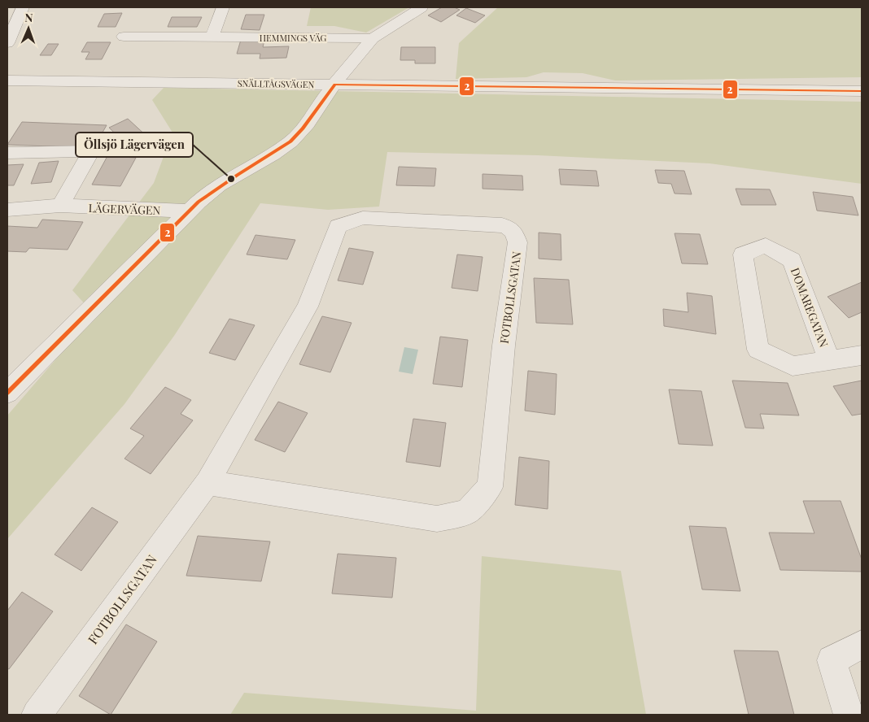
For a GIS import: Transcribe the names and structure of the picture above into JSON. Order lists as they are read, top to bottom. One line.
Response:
{"streets":{"street":["HEMMINGS VÄG","SNÄLLTÅGSVÄGEN","LÄGERVÄGEN","FOTBOLLSGATAN","DOMAREGATAN"]},"places":["Öllsjö Lägervägen"],"lines":["transit line 2"],"north":"top"}
